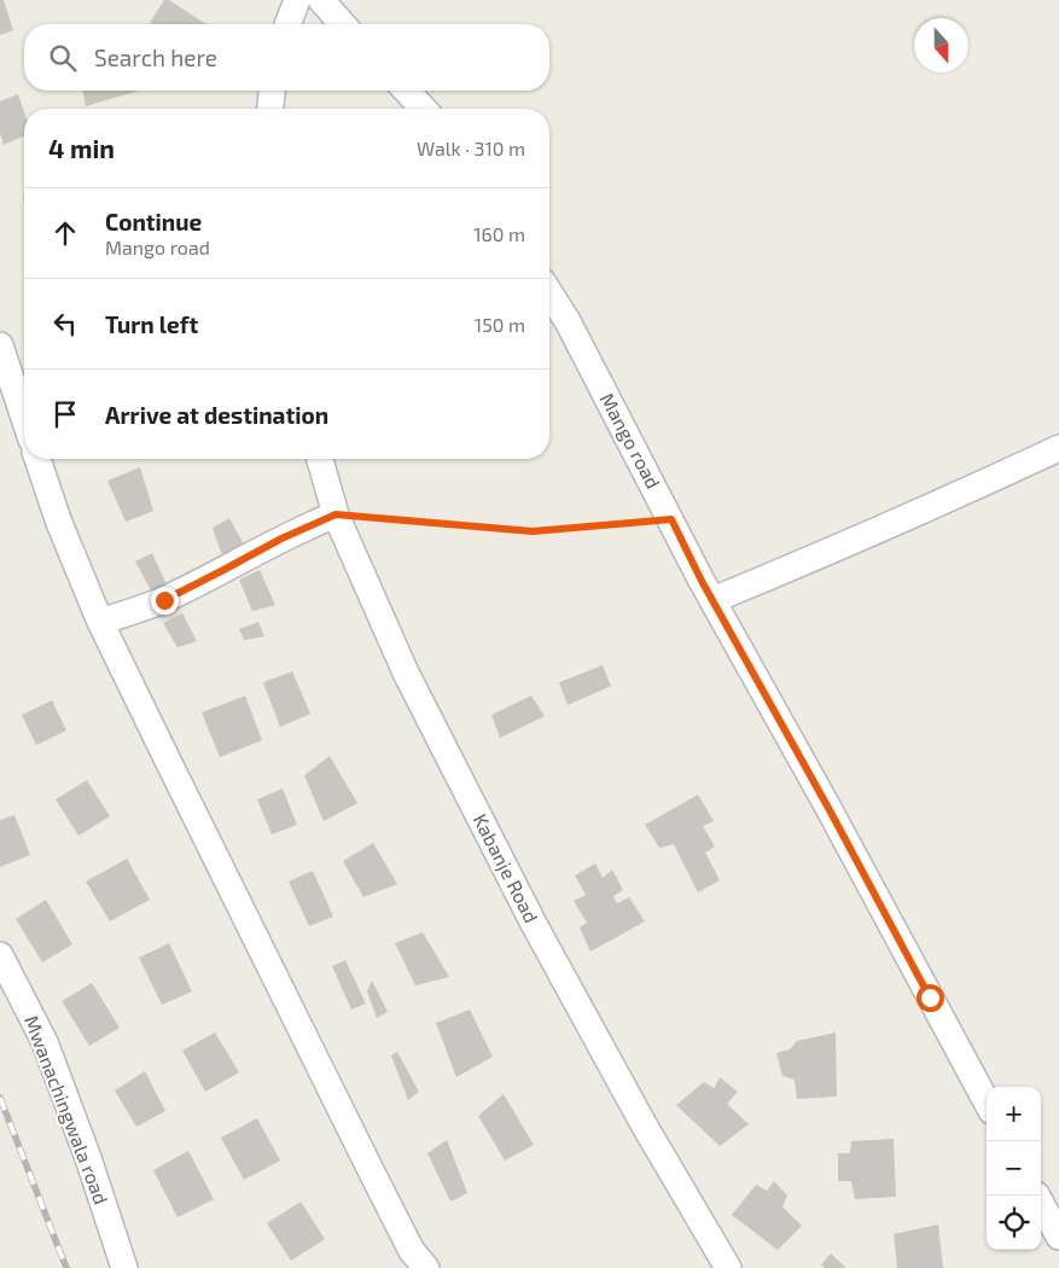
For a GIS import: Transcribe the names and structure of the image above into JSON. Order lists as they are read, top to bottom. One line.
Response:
{"streets":{"street":["Mango road","Kabanje Road","Mwanachingwala road"]},"north":"bottom","page":{"search":"Search here","heading":["4 min","Walk · 310 m"],"list":[["Continue","Mango road","160 m"],["Turn left","150 m"],"Arrive at destination"],"map_buttons":["+","−"]}}
